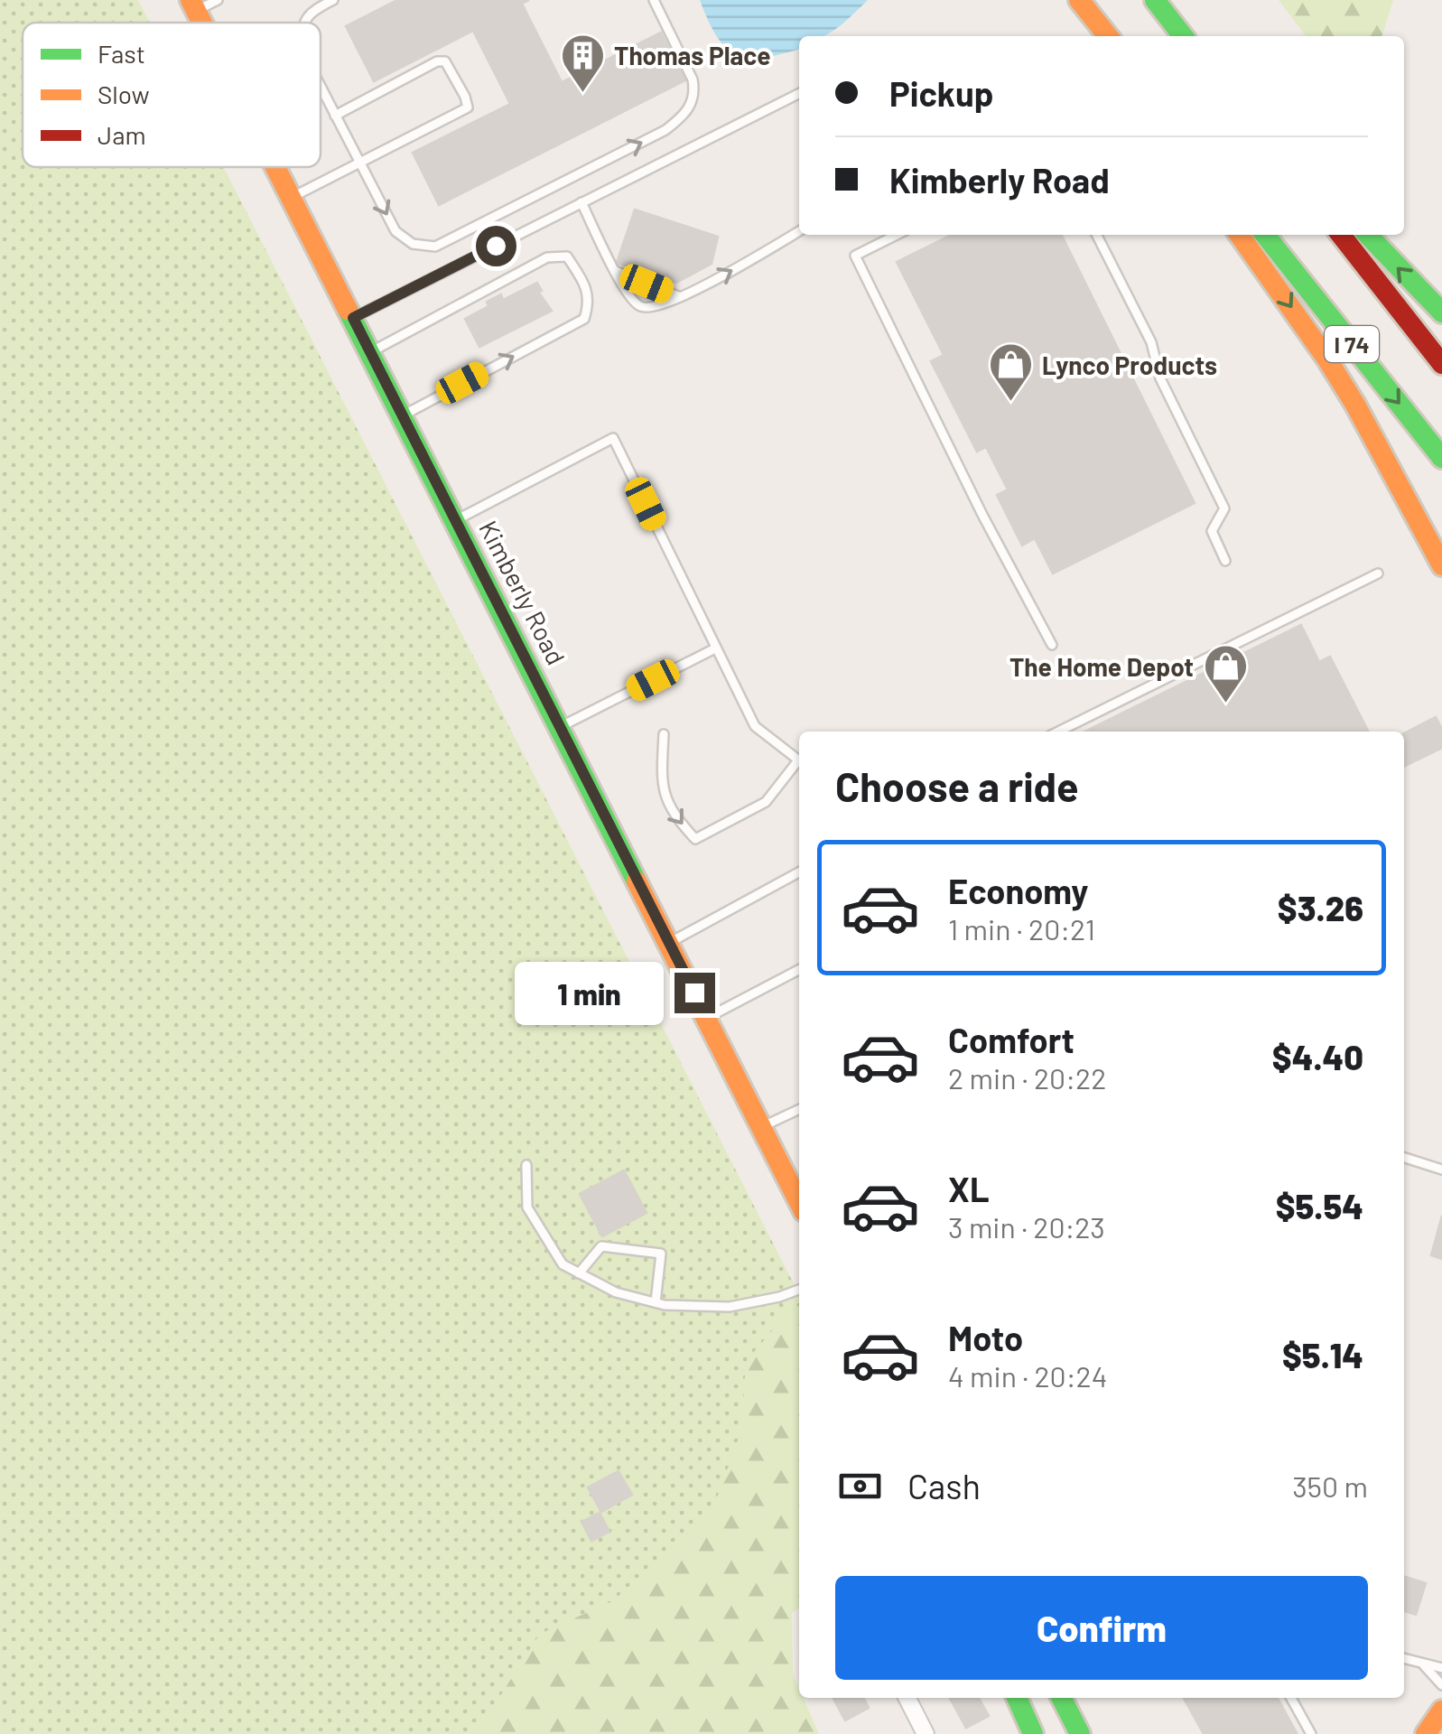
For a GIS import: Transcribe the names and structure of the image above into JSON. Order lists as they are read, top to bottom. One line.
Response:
{"streets":{"main road":["I 74","Kimberly Road"]},"places":{"building":["Thomas Place"],"shop":["Lynco Products","The Home Depot"]},"legend":["Fast","Slow","Jam"],"page":{"banner":["Pickup","Kimberly Road"],"heading":"Choose a ride","list":[{"name":"Economy","note":"1 min · 20:21","value":"$3.26"},{"name":"Comfort","note":"2 min · 20:22","value":"$4.40"},{"name":"XL","note":"3 min · 20:23","value":"$5.54"},{"name":"Moto","note":"4 min · 20:24","value":"$5.14"}],"bubble":"1 min","pay":["Cash","350 m"],"buttons":"Confirm"}}
